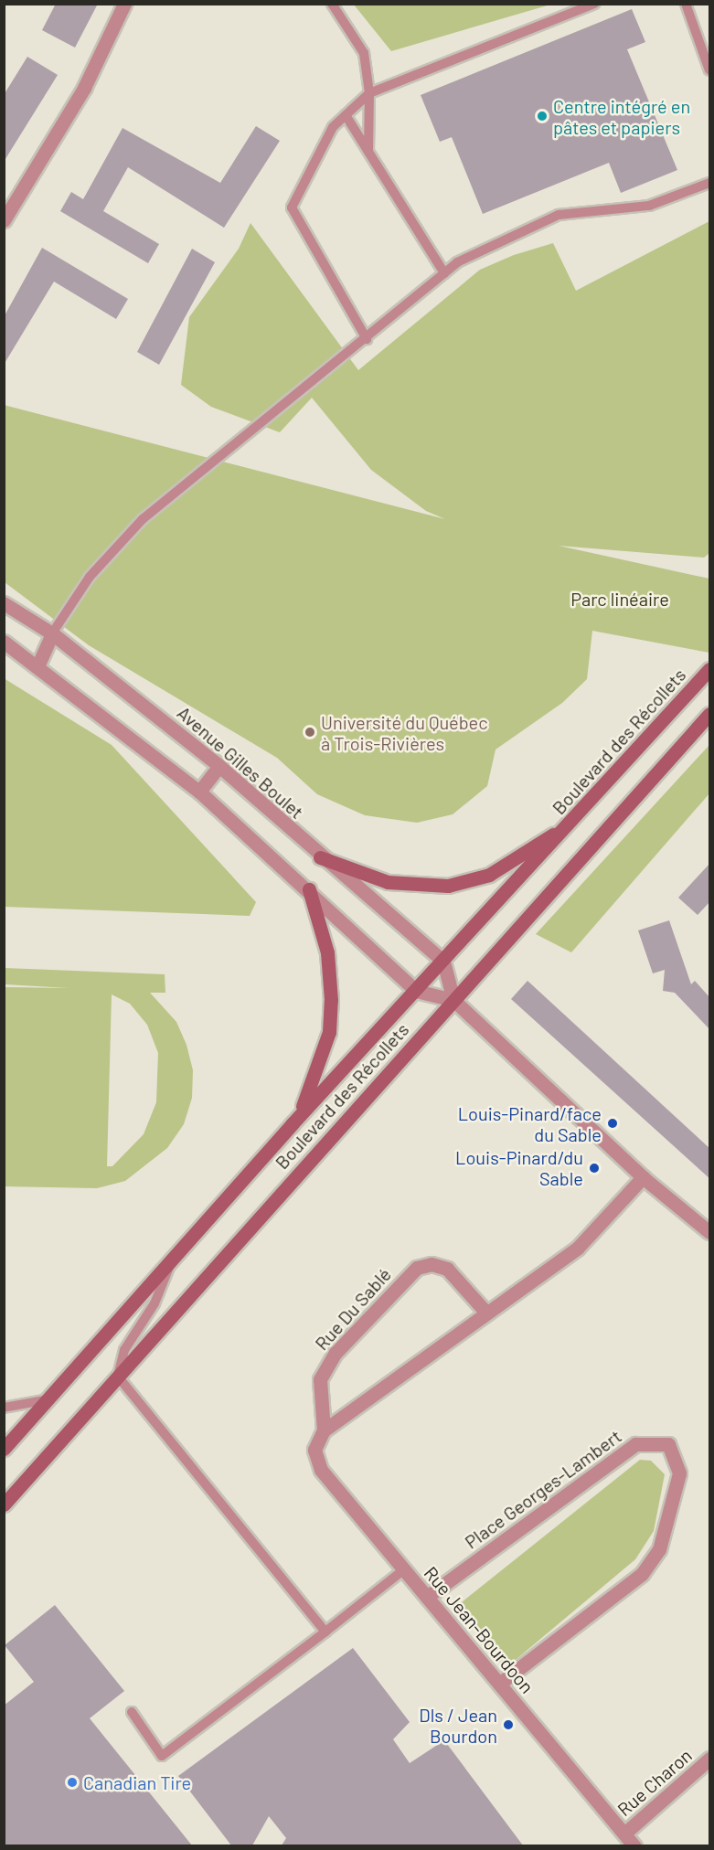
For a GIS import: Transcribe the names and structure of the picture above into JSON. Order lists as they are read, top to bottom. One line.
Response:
{"streets":{"main road":["Boulevard des Récollets"],"street":["Avenue Gilles Boulet","Rue Du Sablé","Place Georges-Lambert","Rue Jean-Bourdoon","Rue Charon"]},"crossings":[["Boulevard des Récollets","Avenue Gilles Boulet"],["Rue Du Sablé","Rue Jean-Bourdoon"],["Place Georges-Lambert","Rue Jean-Bourdoon"],["Rue Jean-Bourdoon","Rue Charon"]],"parks":["Parc linéaire"],"places":["Centre intégré en pâtes et papiers","Université du Québec à Trois-Rivières","Louis-Pinard/face du Sable","Louis-Pinard/du Sable","Dls / Jean Bourdon","Canadian Tire"]}
